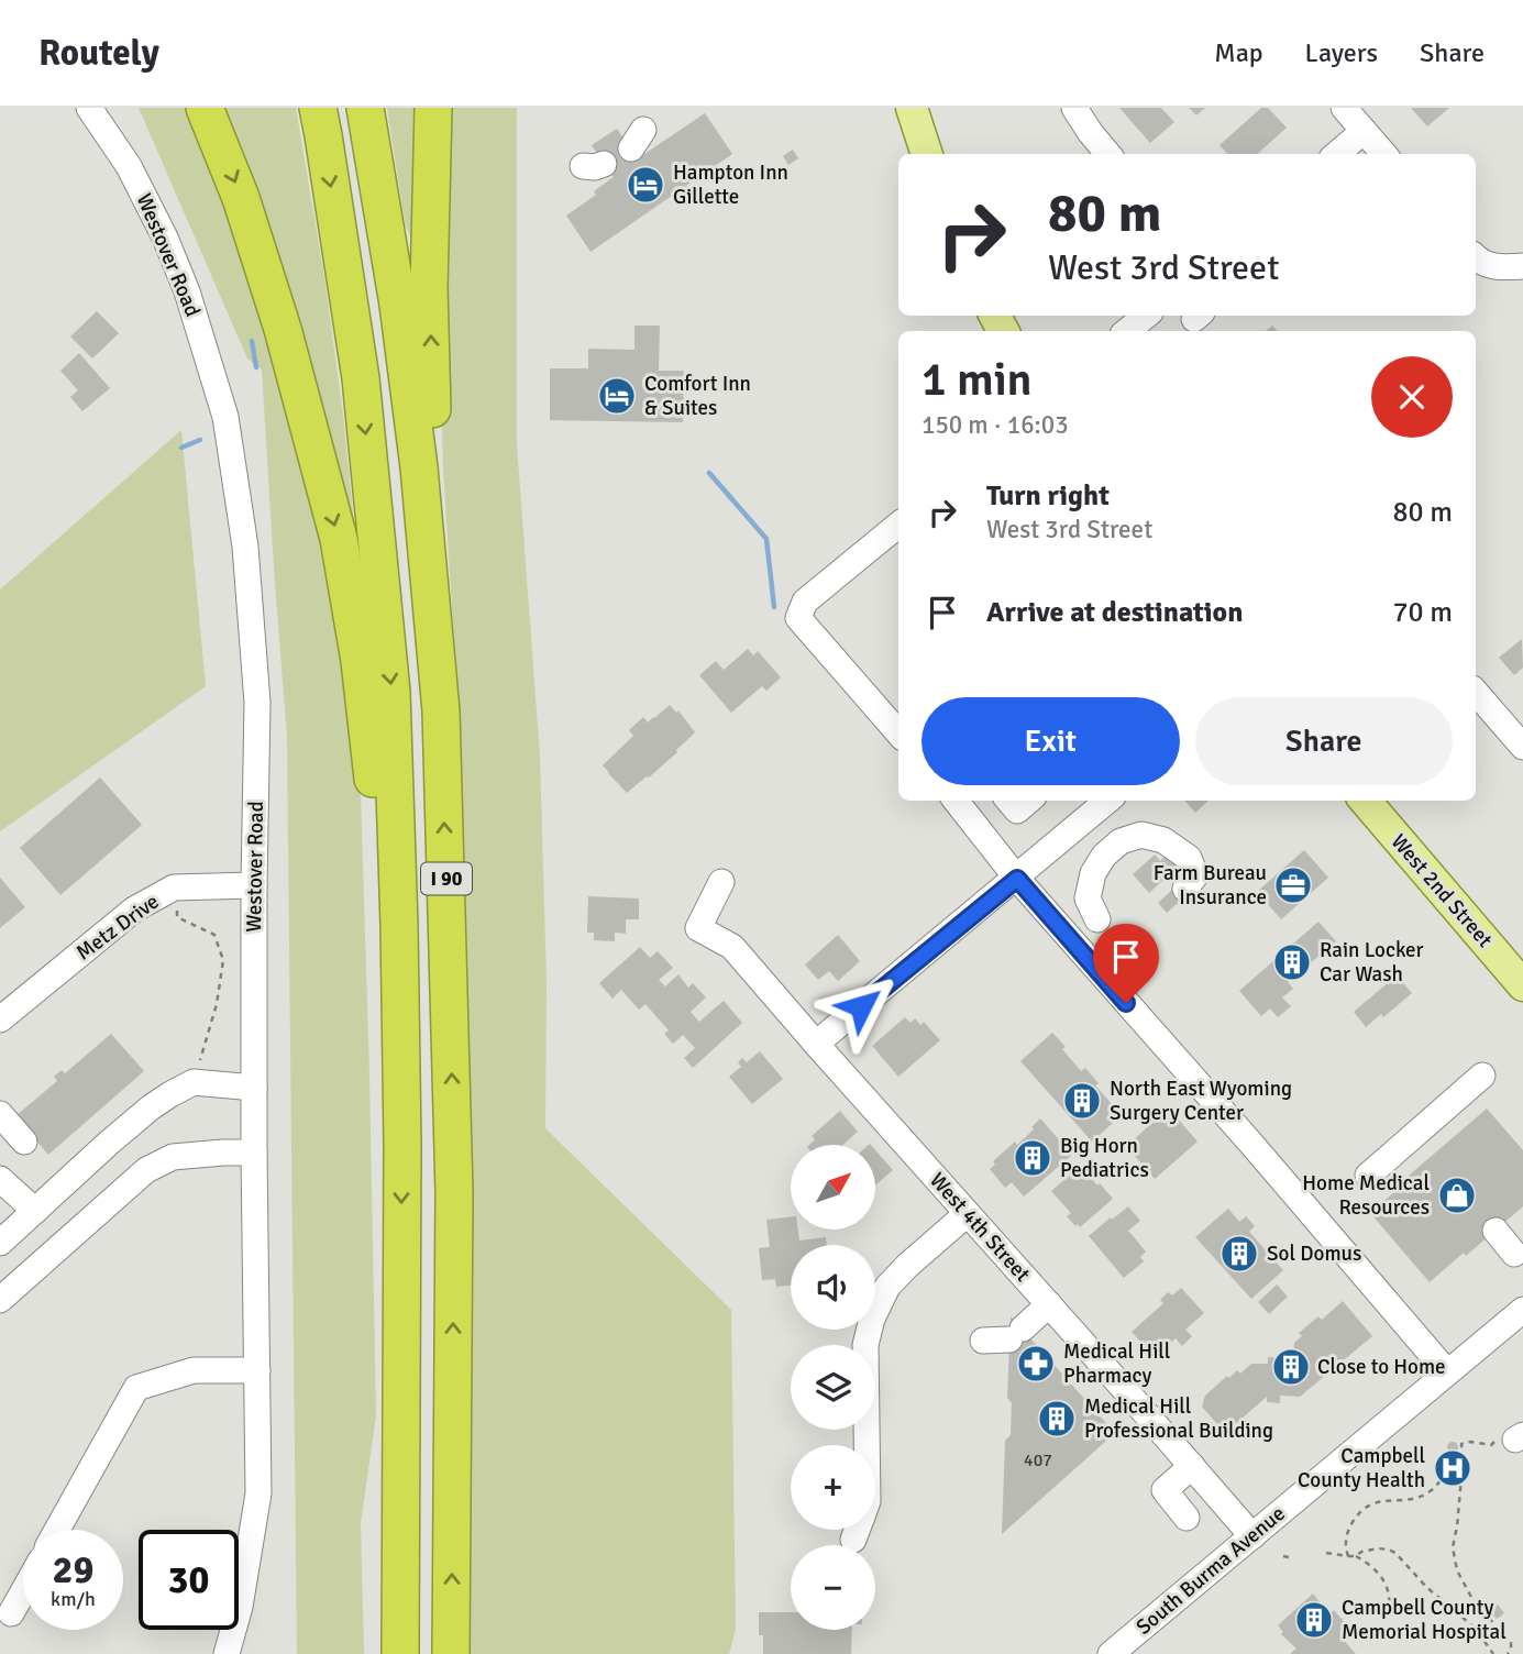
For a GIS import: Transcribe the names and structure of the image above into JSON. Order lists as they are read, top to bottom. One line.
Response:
{"streets":{"highway":["I 90"],"main road":["West 2nd Street"],"street":["Westover Road","Metz Drive","West 4th Street","South Burma Avenue"]},"crossings":[["Westover Road","Metz Drive"],["West 4th Street","South Burma Avenue"]],"places":{"hotel":["Hampton Inn Gillette","Comfort Inn & Suites"],"office":["Farm Bureau Insurance"],"building":["Rain Locker Car Wash","North East Wyoming Surgery Center","Big Horn Pediatrics","Sol Domus","Close to Home","Medical Hill Professional Building","Campbell County Memorial Hospital"],"shop":["Home Medical Resources"],"pharmacy":["Medical Hill Pharmacy"],"hospital":["Campbell County Health"]},"house_numbers":["407"],"north":"top right","page":{"header":"Routely","nav":["Map","Layers","Share"],"turn":["80 m","West 3rd Street"],"heading":["1 min","150 m · 16:03"],"list":[{"name":"Turn right","note":"West 3rd Street","value":"80 m"},{"name":"Arrive at destination","value":"70 m"}],"buttons":["Exit","Share"],"map_buttons":["+","−"],"speed":"29 km/h","limit":"30"}}
